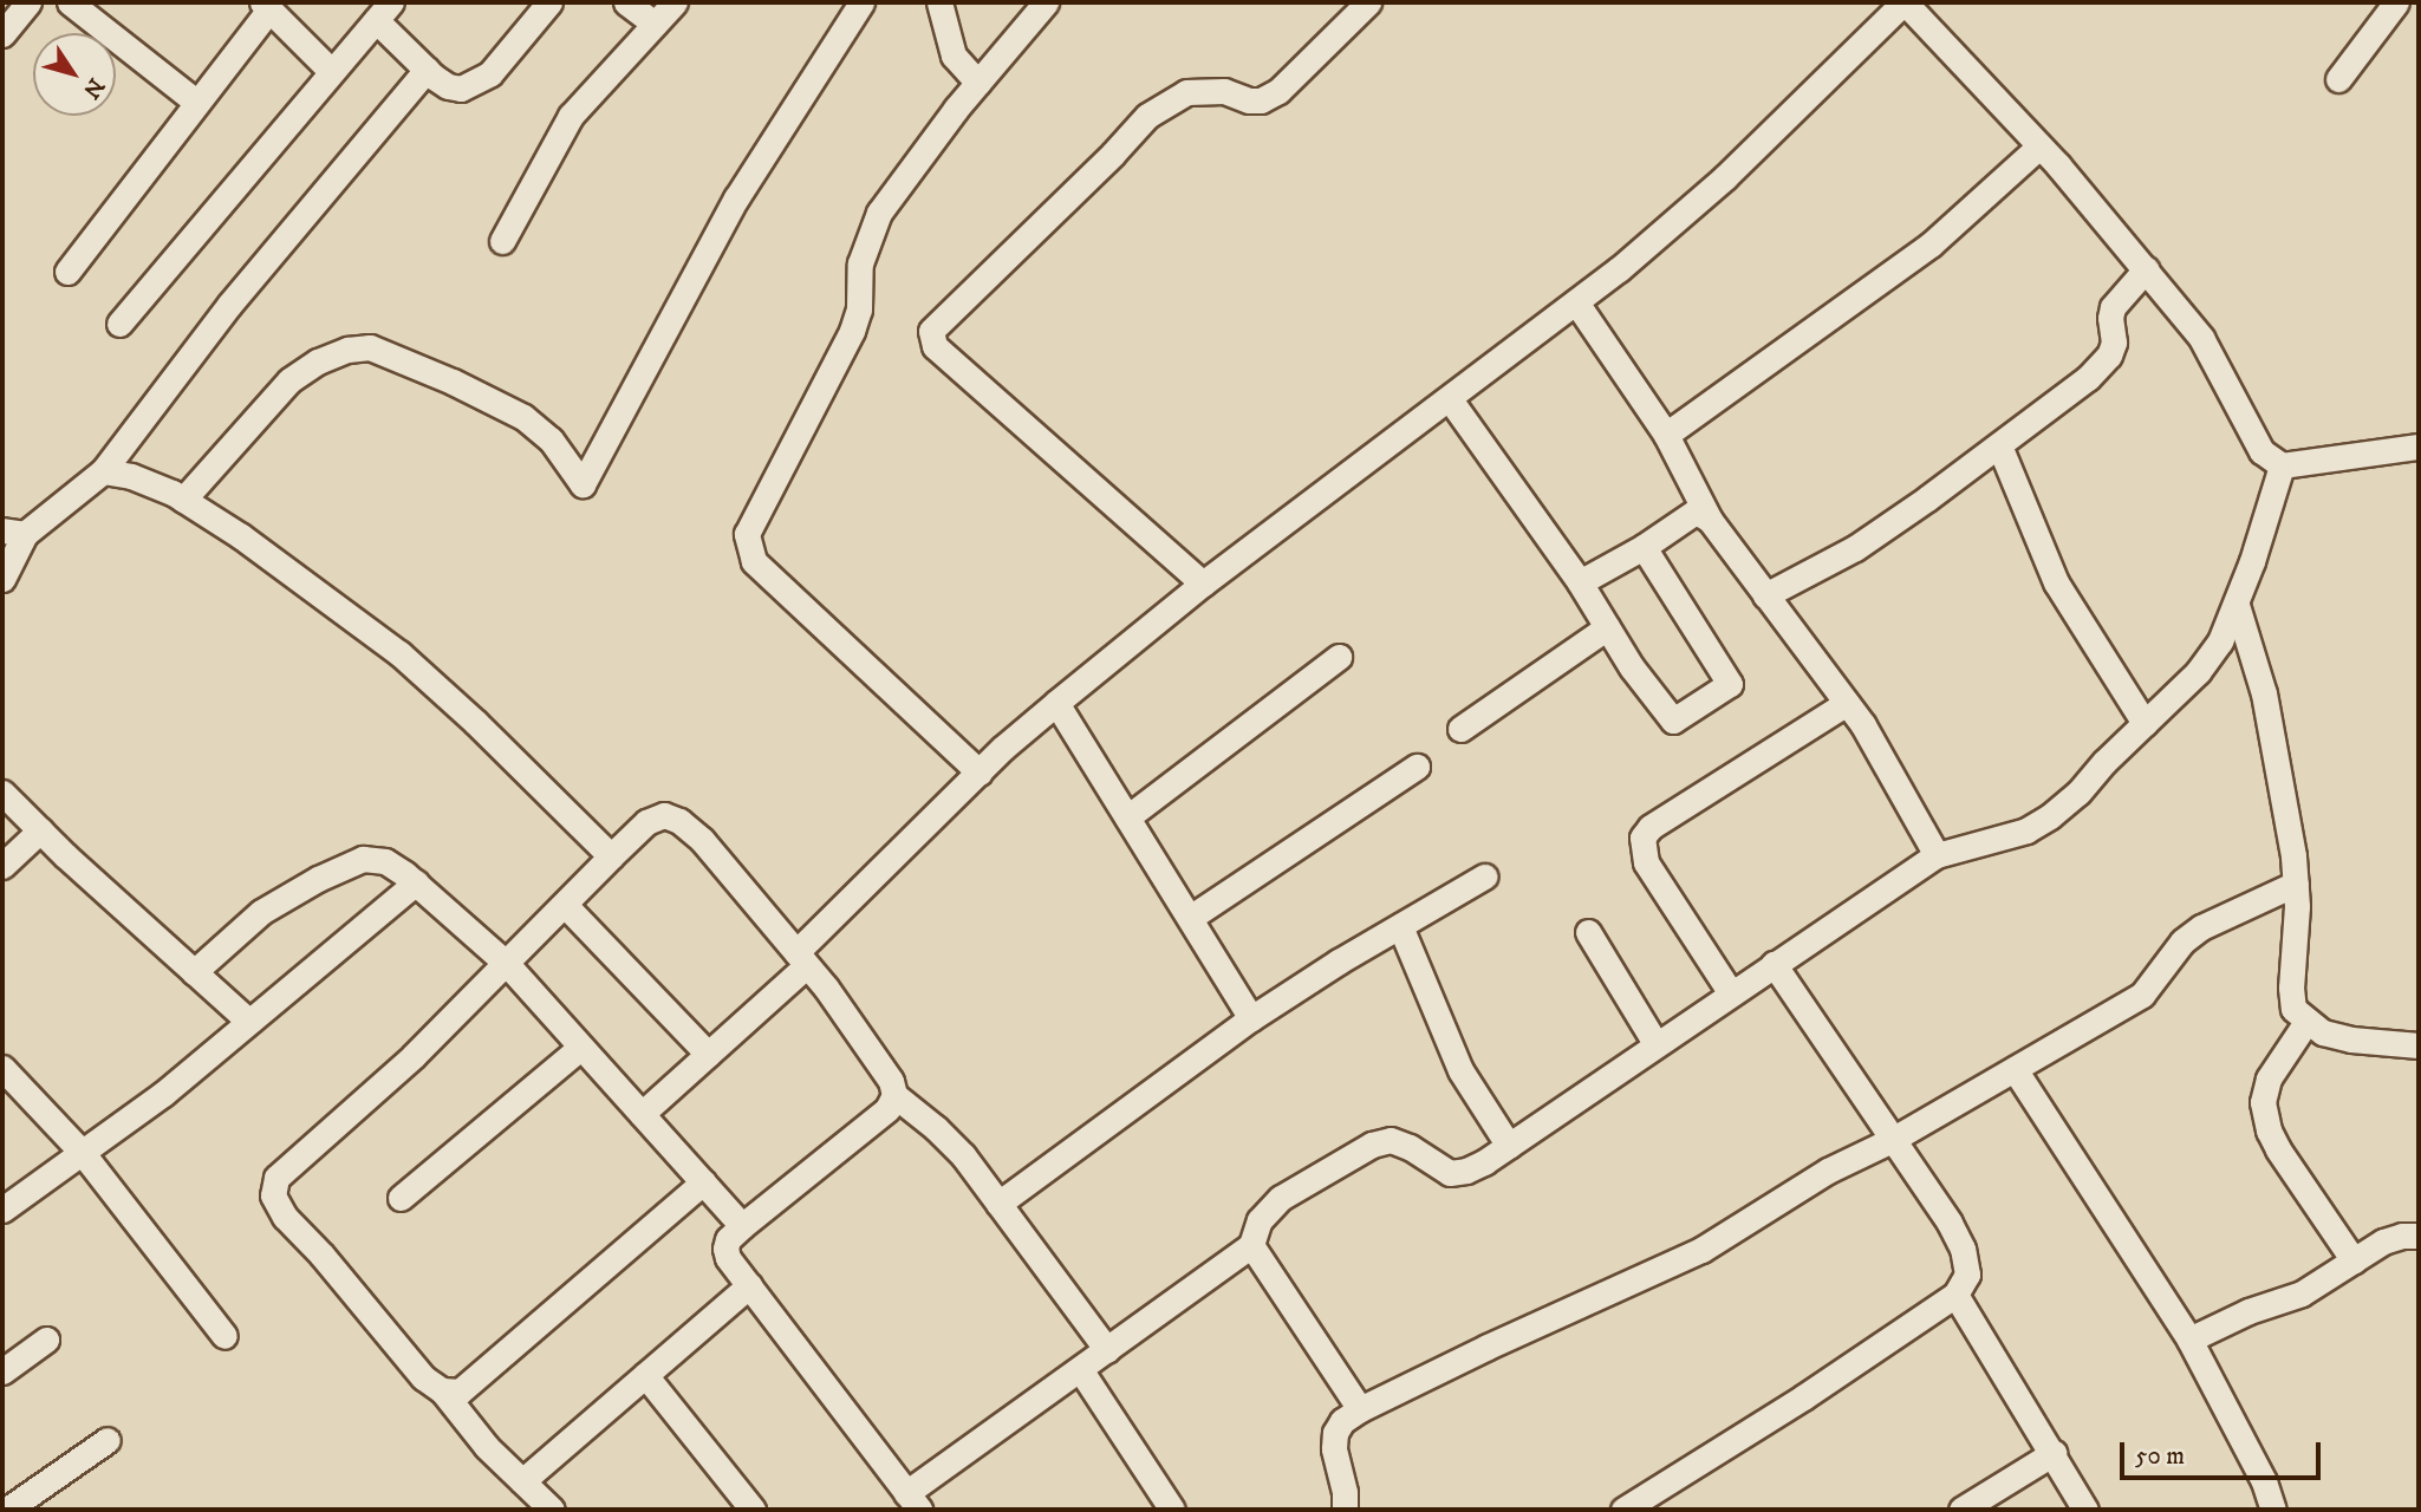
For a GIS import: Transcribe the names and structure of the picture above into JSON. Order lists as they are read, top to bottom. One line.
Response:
{"scale_bar":"50 m","north":"bottom right"}
